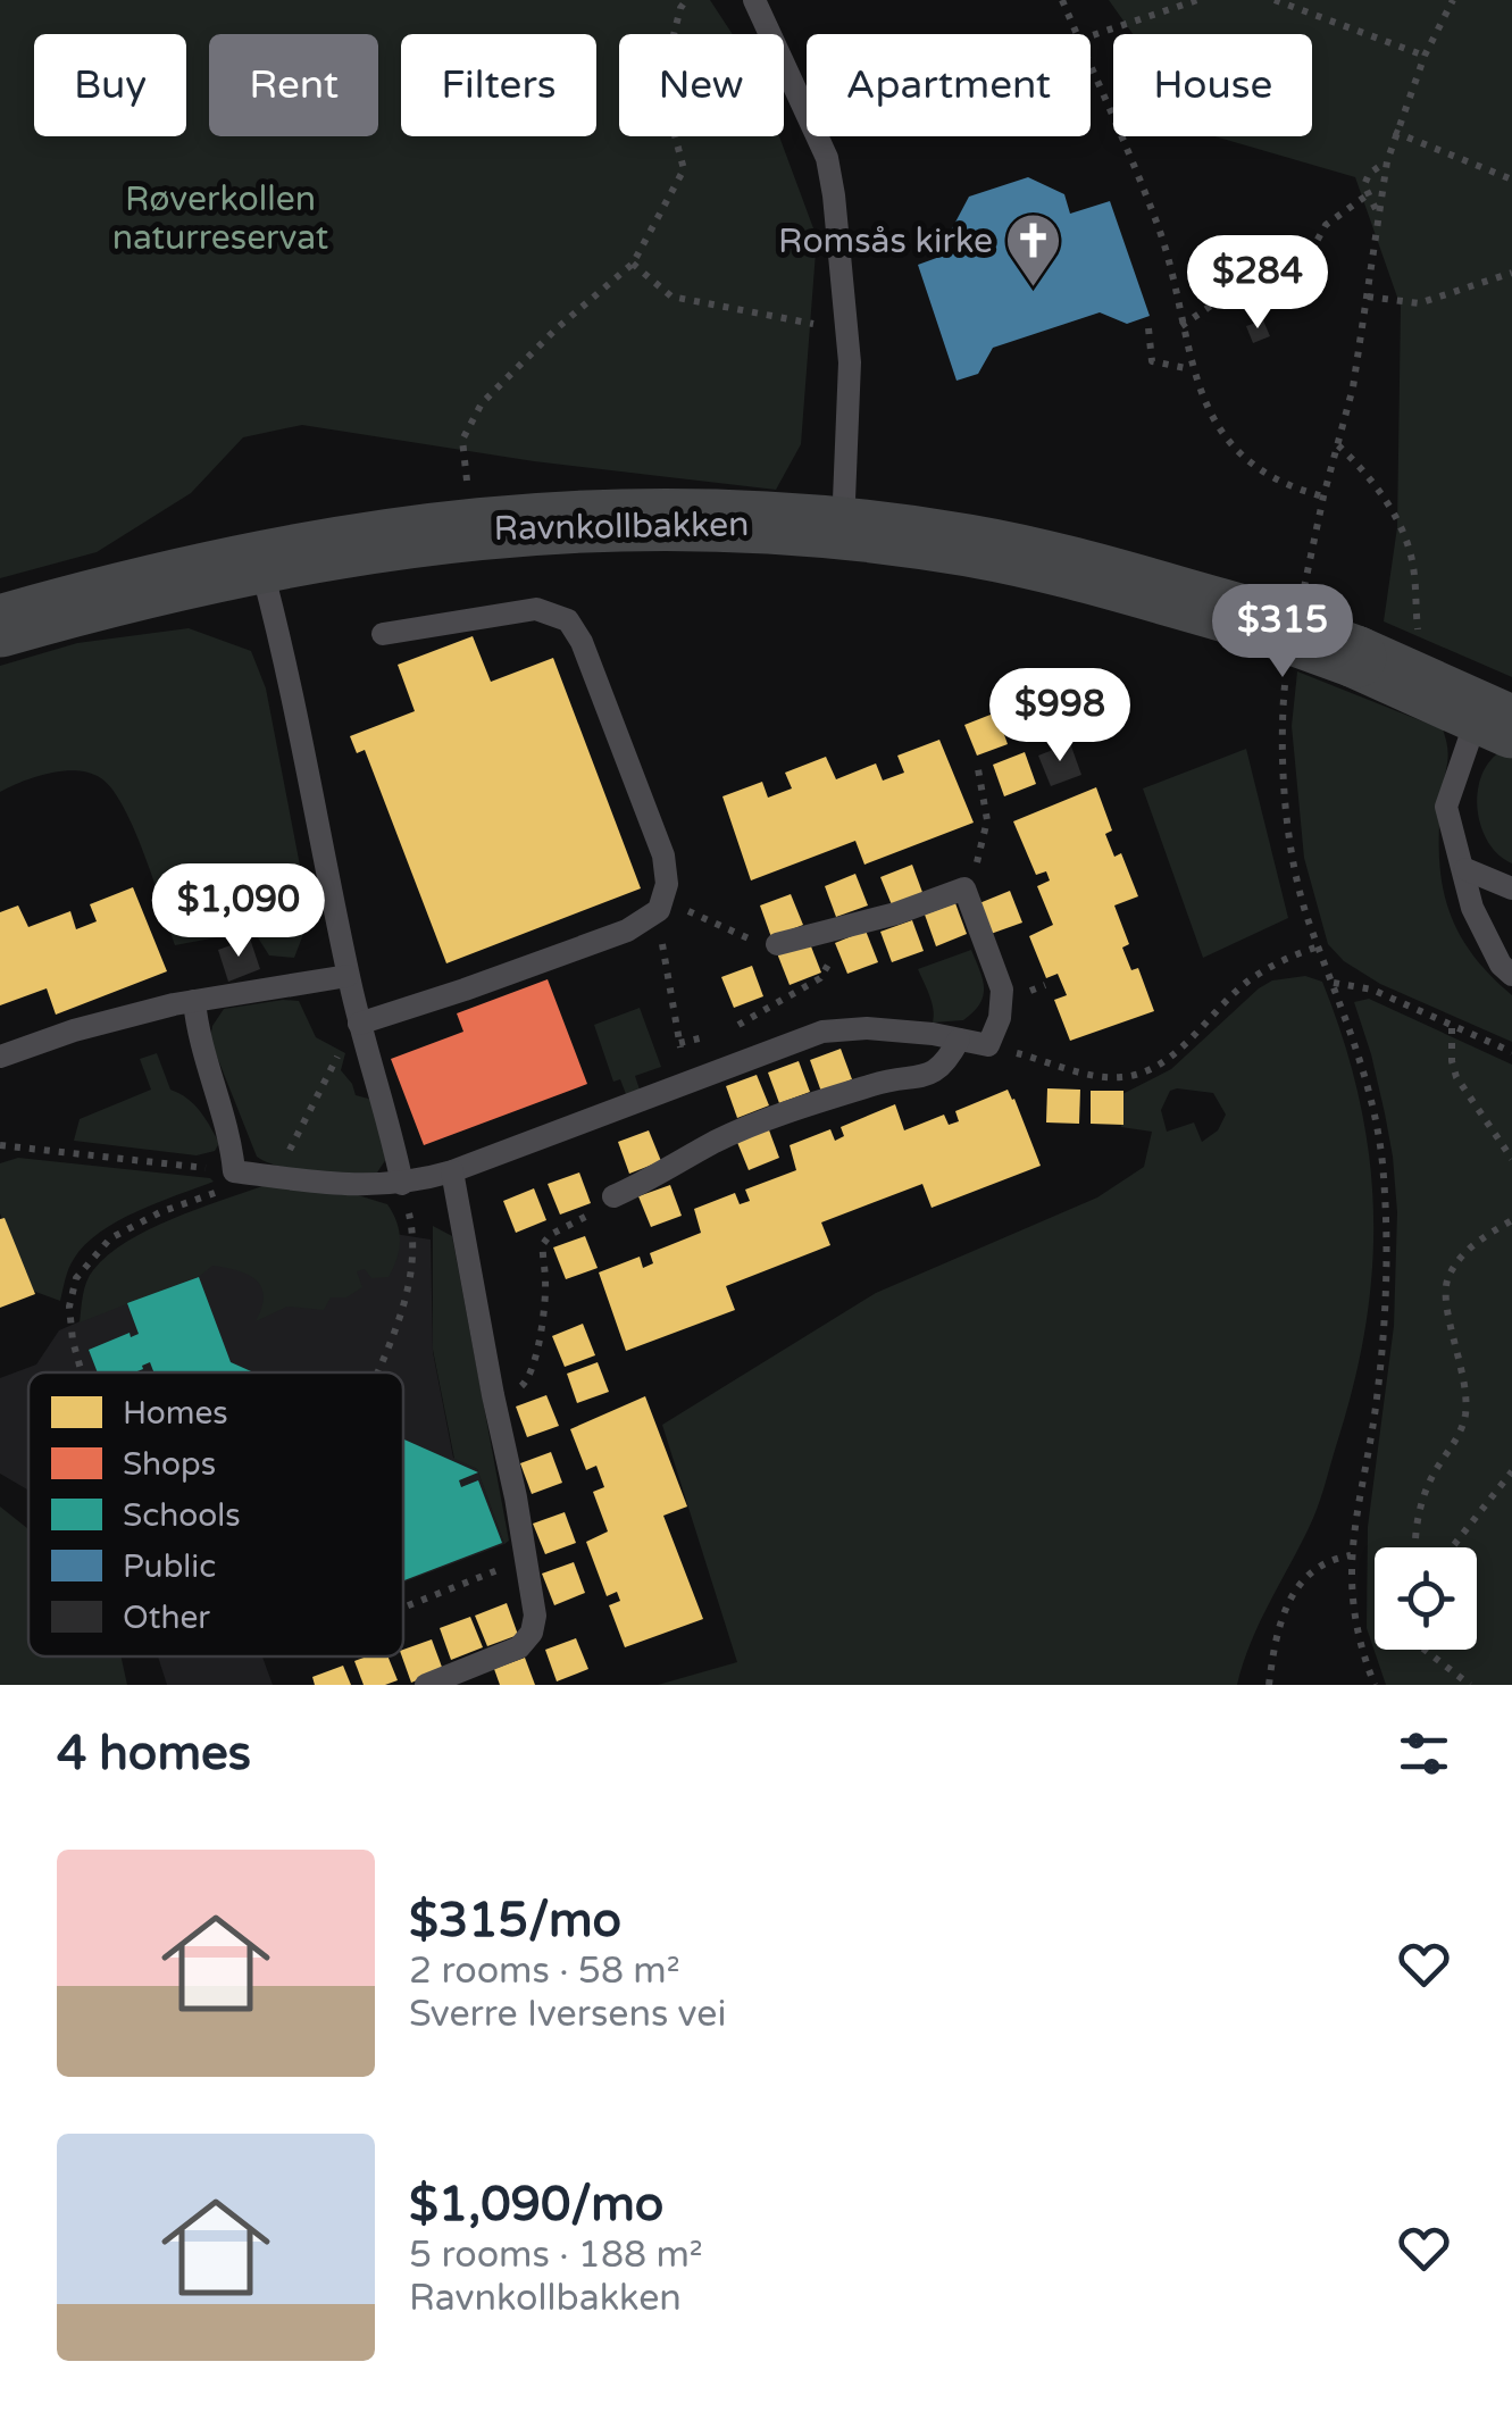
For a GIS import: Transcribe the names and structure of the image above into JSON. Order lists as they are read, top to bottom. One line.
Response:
{"streets":{"street":["Ravnkollbakken"]},"parks":["Røverkollen naturreservat"],"places":{"church":["Romsås kirke"]},"legend":["Homes","Shops","Schools","Public","Other"],"page":{"chip":["Buy","Rent","Filters","New","Apartment","House"],"price":["$284","$315","$998","$1,090"],"heading":"4 homes","list":[{"name":"$315/mo","note":"2 rooms · 58 m² · Sverre Iversens vei"},{"name":"$1,090/mo","note":"5 rooms · 188 m² · Ravnkollbakken"}]}}
